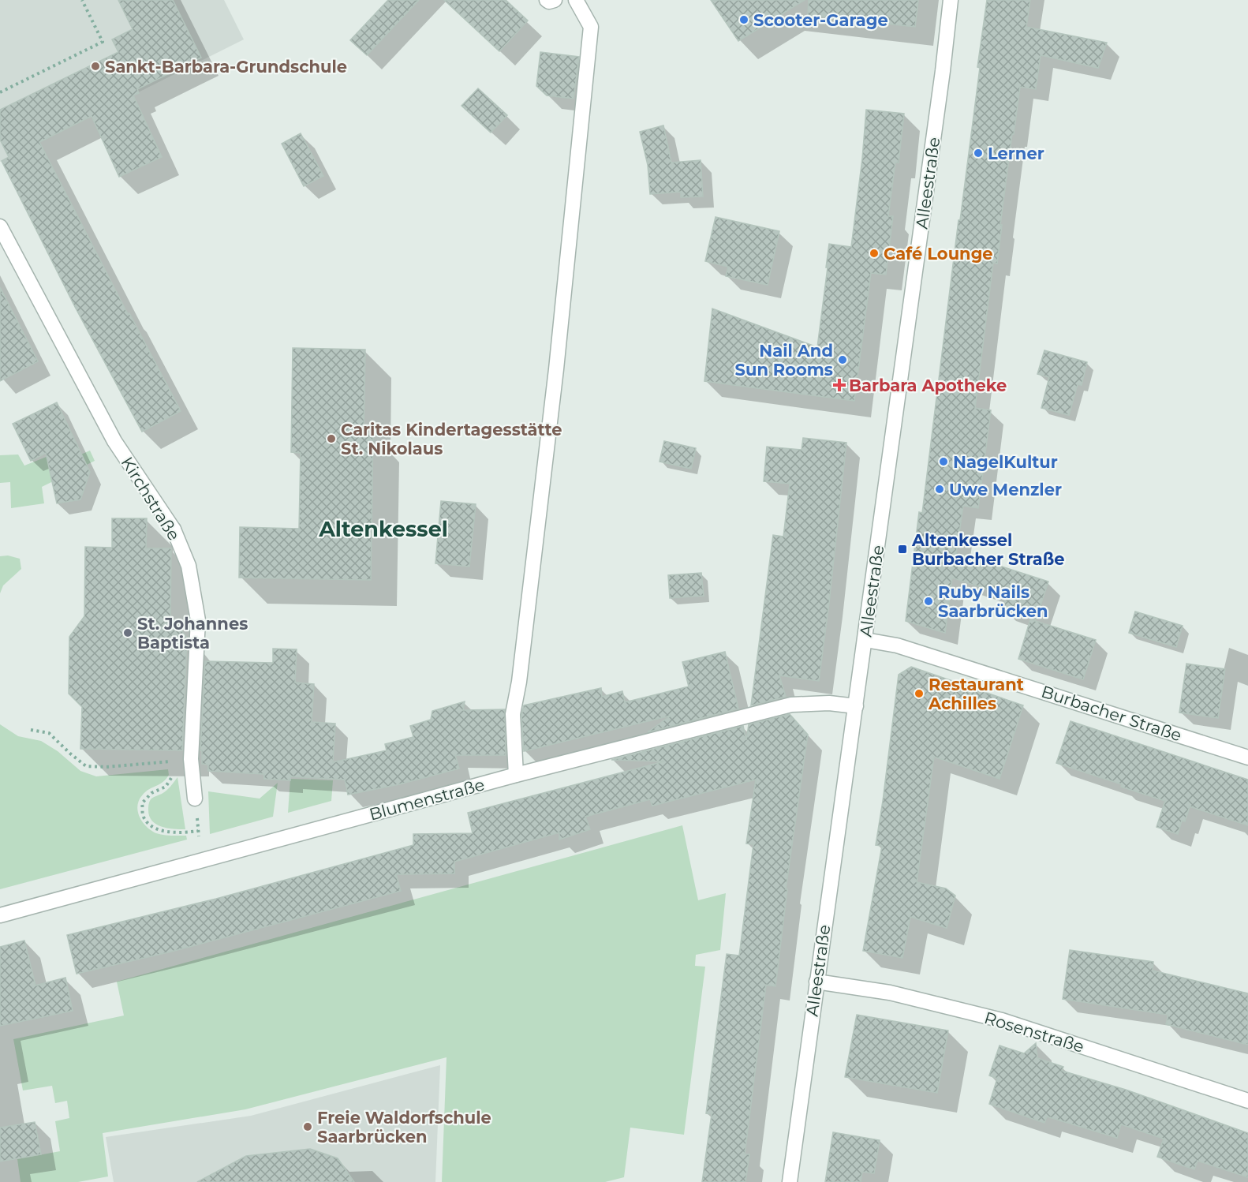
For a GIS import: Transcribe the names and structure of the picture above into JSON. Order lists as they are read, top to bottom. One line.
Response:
{"streets":{"street":["Alleestraße","Kirchstraße","Burbacher Straße","Blumenstraße","Rosenstraße"]},"crossings":[["Alleestraße","Burbacher Straße"],["Alleestraße","Blumenstraße"],["Alleestraße","Rosenstraße"]],"districts":["Altenkessel"],"places":{"other":["Scooter-Garage","Sankt-Barbara-Grundschule","Lerner","Café Lounge","Nail And Sun Rooms","Caritas Kindertagesstätte St. Nikolaus","NagelKultur","Uwe Menzler","Ruby Nails Saarbrücken","St. Johannes Baptista","Restaurant Achilles","Freie Waldorfschule Saarbrücken"],"health":["Barbara Apotheke"],"transit":["Altenkessel Burbacher Straße"]}}
